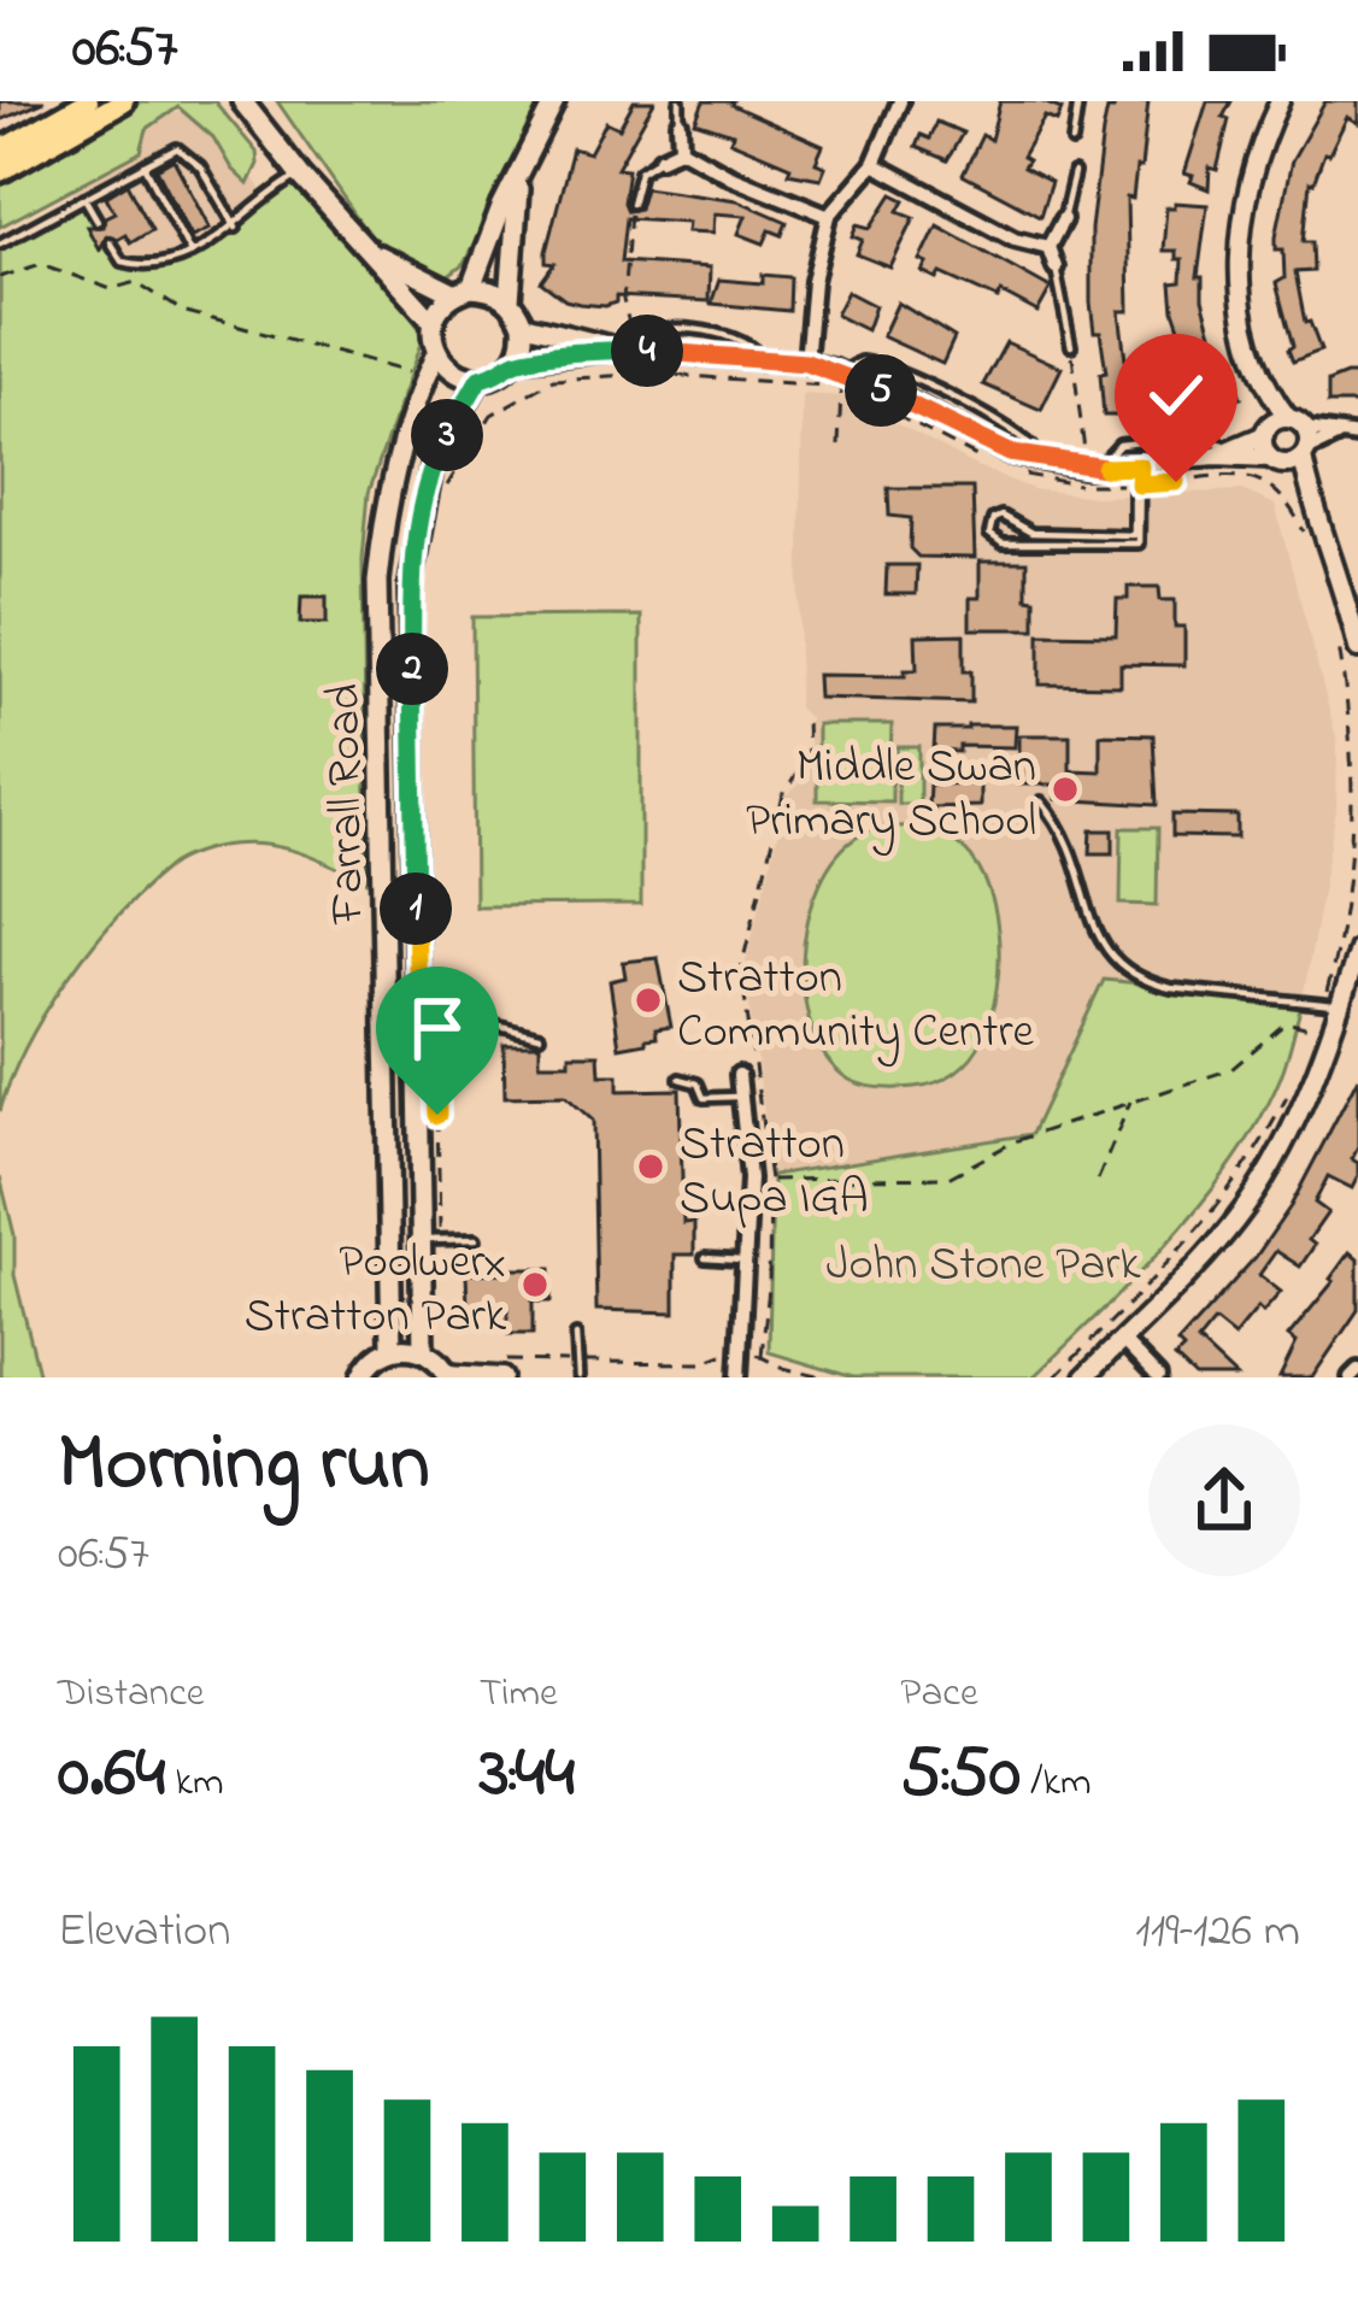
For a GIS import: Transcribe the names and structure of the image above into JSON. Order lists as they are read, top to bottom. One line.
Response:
{"streets":{"main road":["Farrall Road"]},"parks":["John Stone Park"],"places":["Middle Swan Primary School","Stratton Community Centre","Stratton Supa IGA","Poolwerx Stratton Park"],"page":{"status":"06:57","pins":["4","5","3","2","1"],"heading":["Morning run","06:57"],"stats":[["Distance","0.64 km"],["Time","3:44"],["Pace","5:50 /km"]],"chart":["Elevation","119–126 m"]}}
